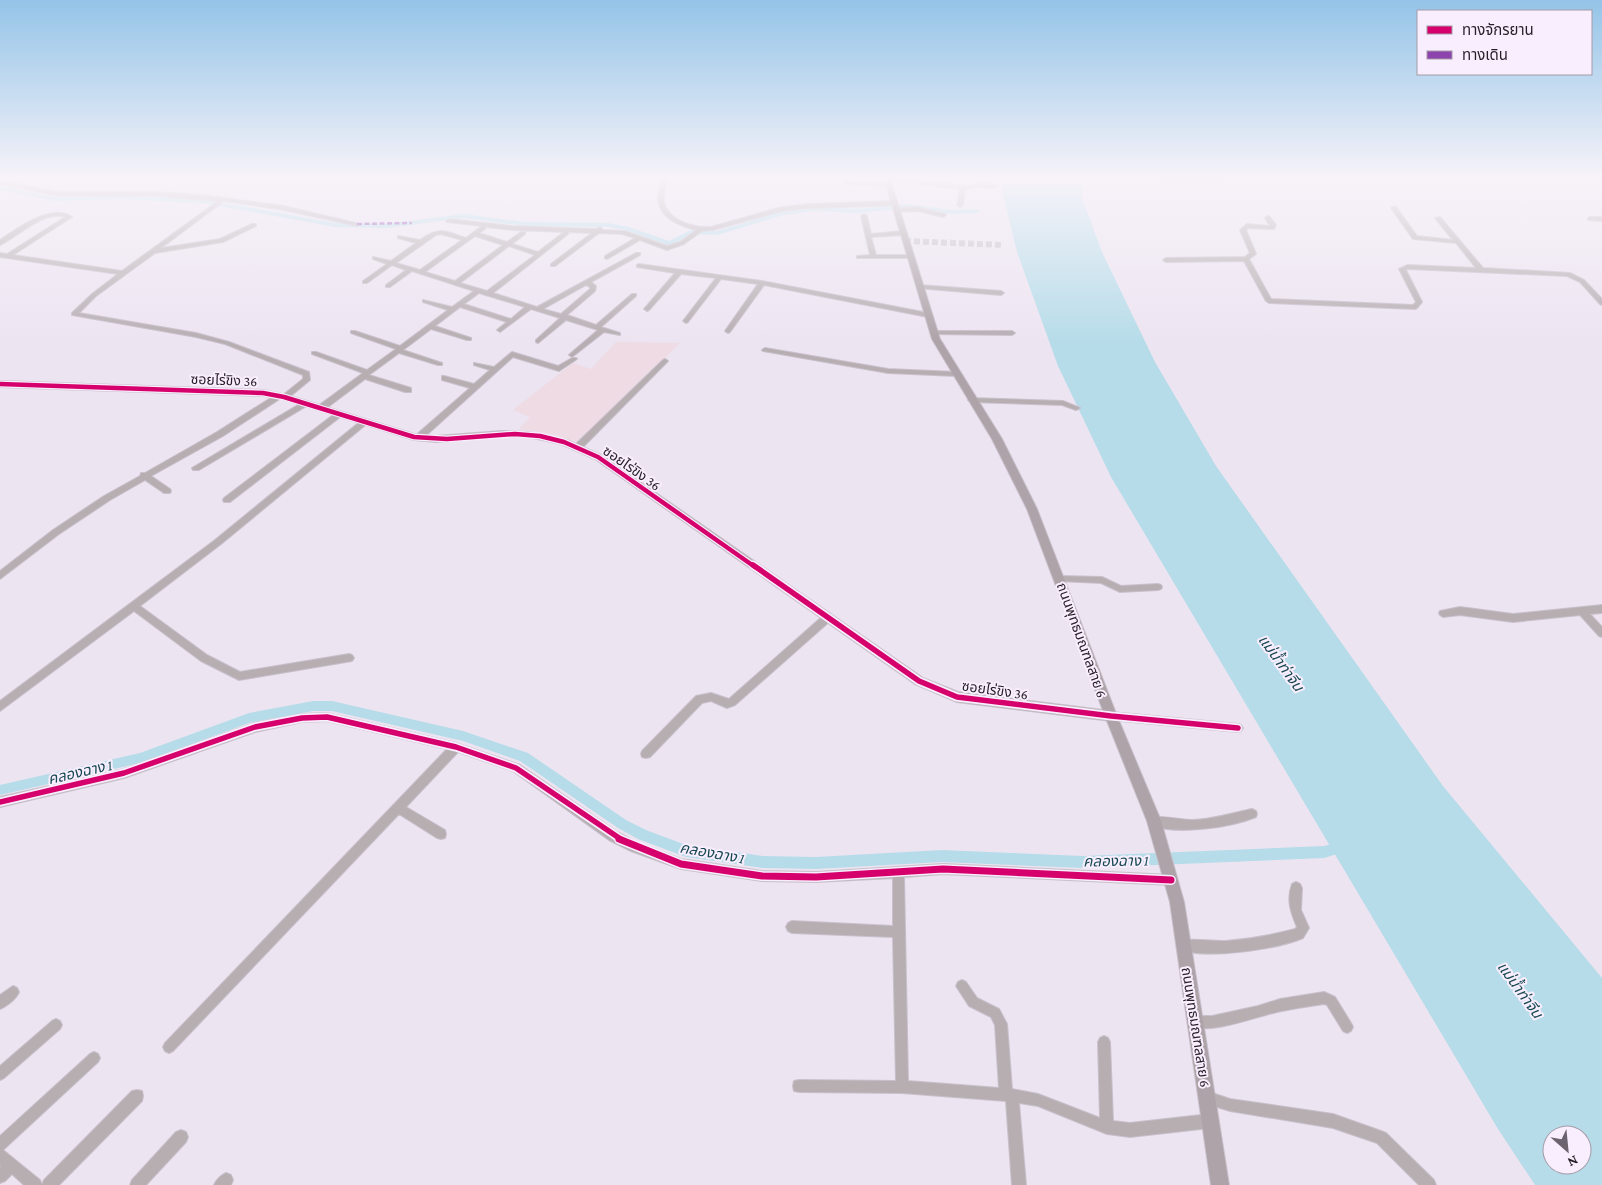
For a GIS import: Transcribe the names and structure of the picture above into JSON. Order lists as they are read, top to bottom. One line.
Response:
{"streets":{"main road":["ถนนพุทธมณฑลสาย 6"],"street":["ซอยไร่ขิง 36"]},"crossings":[["ซอยไร่ขิง 36","ถนนพุทธมณฑลสาย 6"]],"water":["แม่น้ำท่าจีน","คลองฉาง 1"],"legend":["ทางจักรยาน","ทางเดิน"],"north":"bottom right"}
